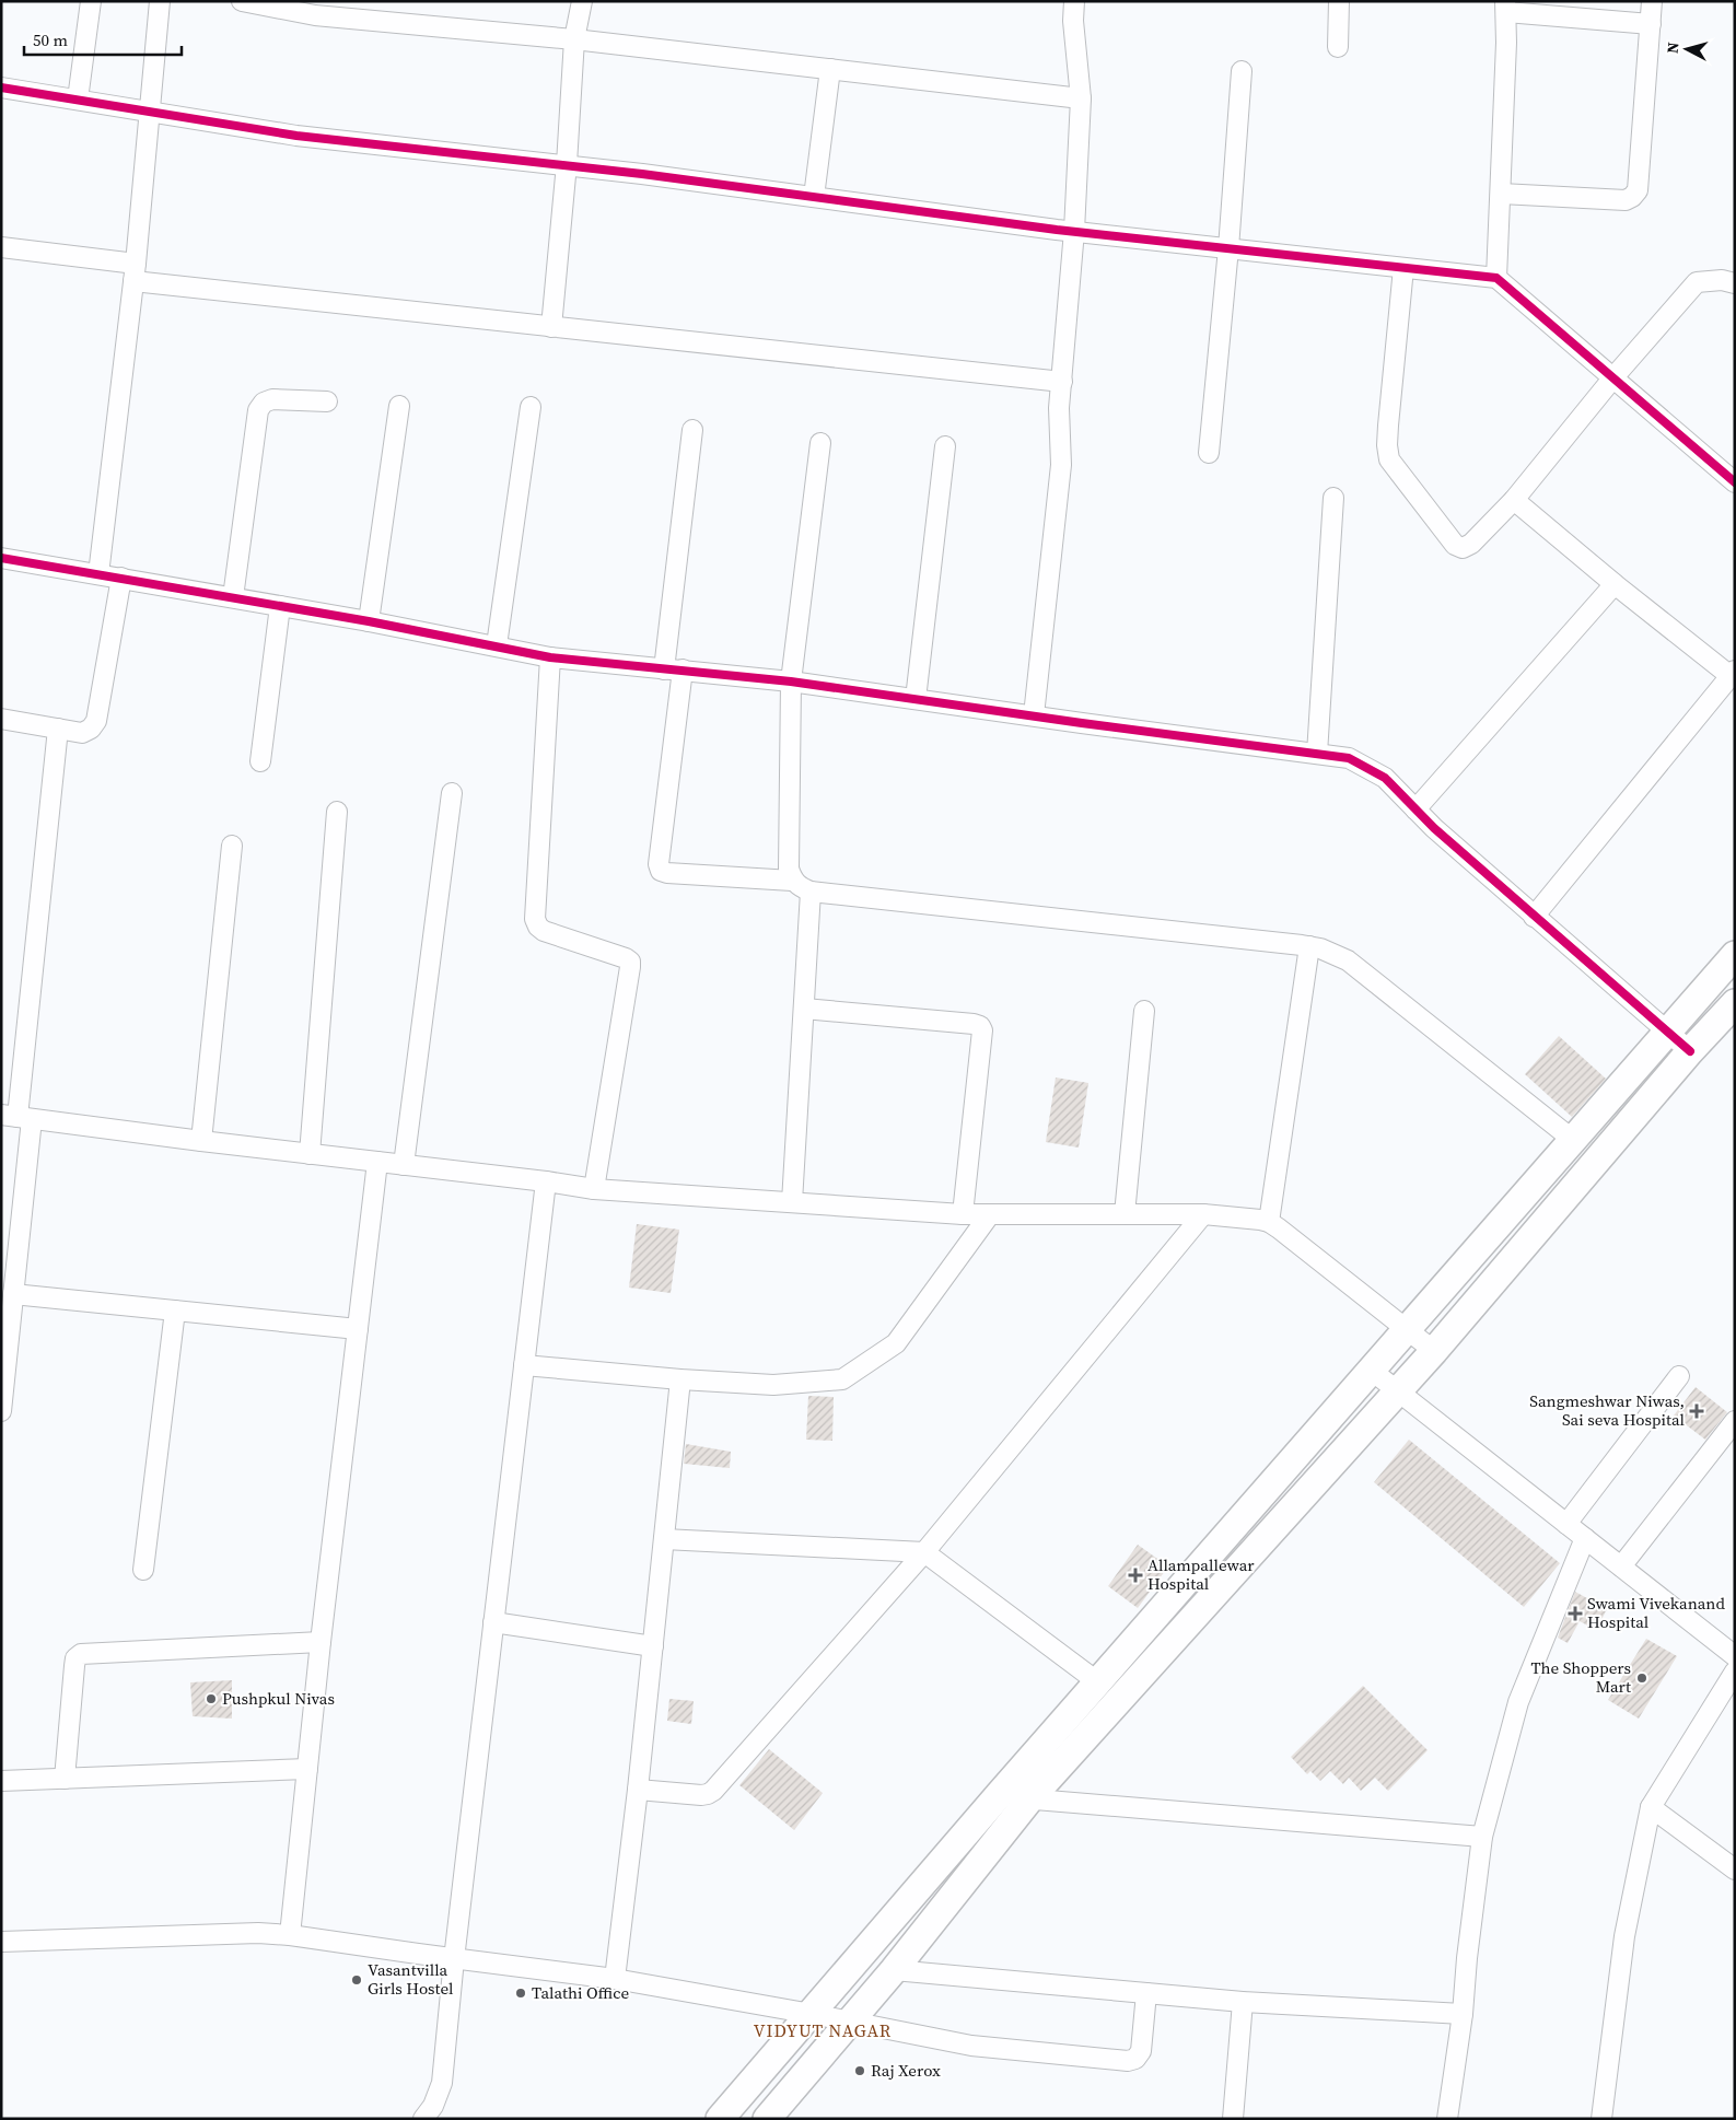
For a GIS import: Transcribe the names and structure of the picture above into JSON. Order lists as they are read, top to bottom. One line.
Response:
{"districts":["VIDYUT NAGAR"],"places":{"health":["Sangmeshwar Niwas, Sai seva Hospital","Allampallewar Hospital","Swami Vivekanand Hospital"],"other":["The Shoppers Mart","Pushpkul Nivas","Vasantvilla Girls Hostel","Talathi Office","Raj Xerox"]},"scale_bar":"50 m","north":"left"}
